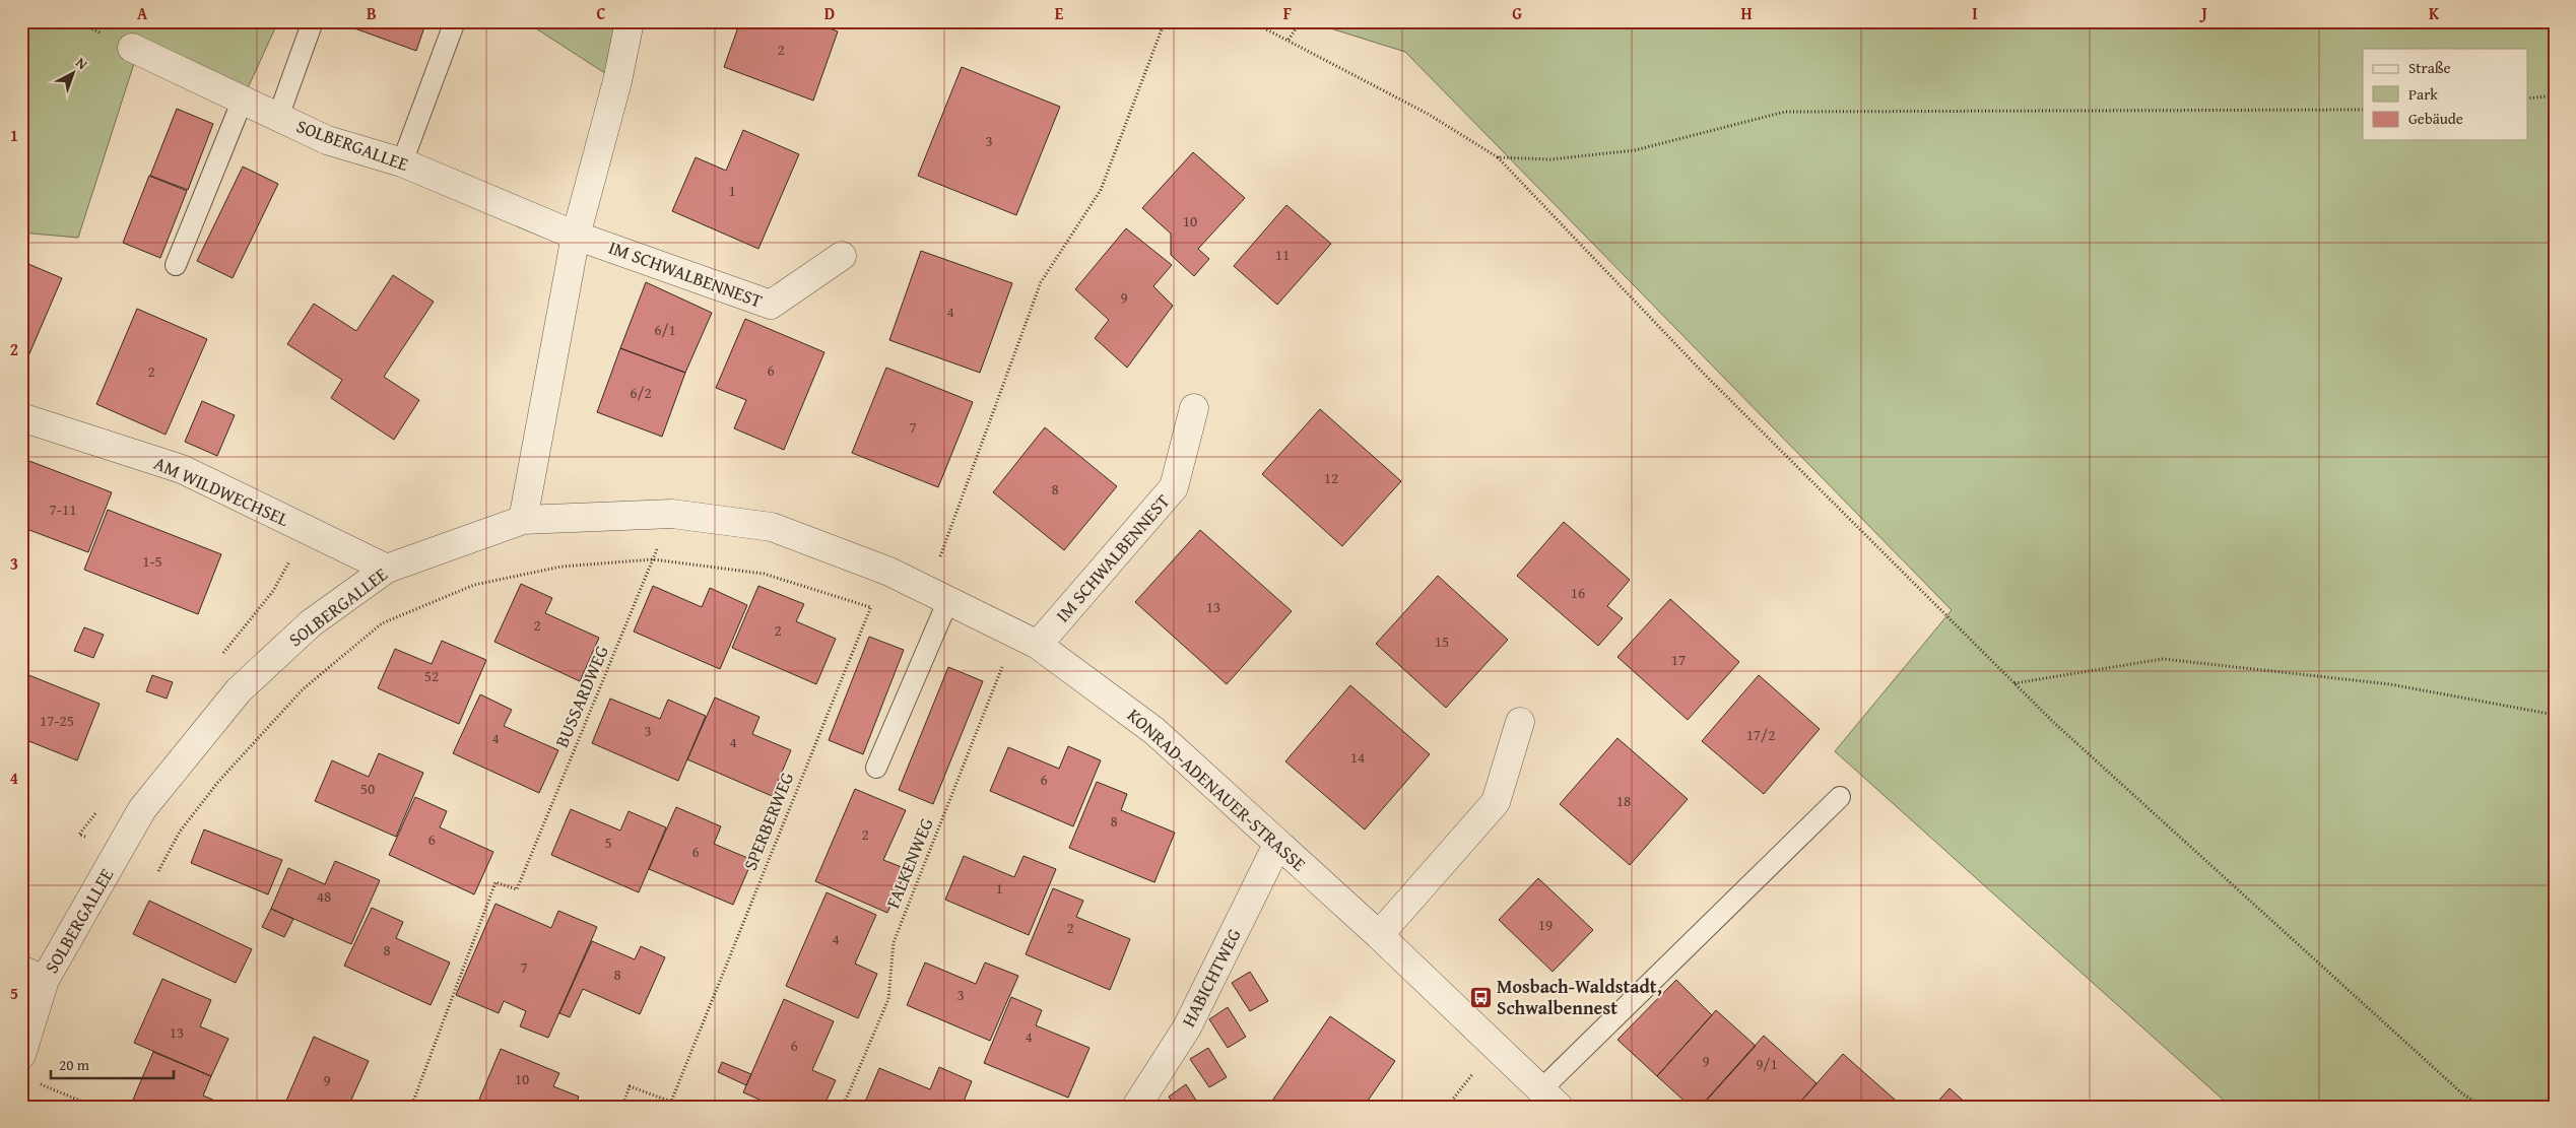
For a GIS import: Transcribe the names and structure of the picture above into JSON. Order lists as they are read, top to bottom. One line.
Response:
{"streets":{"street":["SOLBERGALLEE","IM SCHWALBENNEST","AM WILDWECHSEL","KONRAD-ADENAUER-STRASSE","HABICHTWEG"],"path":["BUSSARDWEG","SPERBERWEG","FALKENWEG"]},"crossings":[["SOLBERGALLEE","IM SCHWALBENNEST"],["SOLBERGALLEE","AM WILDWECHSEL"],["SOLBERGALLEE","KONRAD-ADENAUER-STRASSE"],["IM SCHWALBENNEST","KONRAD-ADENAUER-STRASSE"],["IM SCHWALBENNEST","FALKENWEG"],["BUSSARDWEG","KONRAD-ADENAUER-STRASSE"],["KONRAD-ADENAUER-STRASSE","SPERBERWEG"],["KONRAD-ADENAUER-STRASSE","FALKENWEG"],["KONRAD-ADENAUER-STRASSE","HABICHTWEG"]],"places":{"bus stop":["Mosbach-Waldstadt, Schwalbennest"]},"house_numbers":["2","3","1","10","11","9","4","6/1","6","2","6/2","7","12","8","7-11","1-5","16","13","2","2","15","17","52","17-25","3","17/2","4","4","14","6","50","18","8","2","6","5","6","1","48","19","2","4","8","7","8","3","13","4","6","9","9/1","10","9"],"legend":["Straße","Park","Gebäude"],"scale_bar":"20 m","north":"top right","grid":{"columns":["A","B","C","D","E","F","G","H","I","J","K"],"rows":["1","2","3","4","5"]}}
